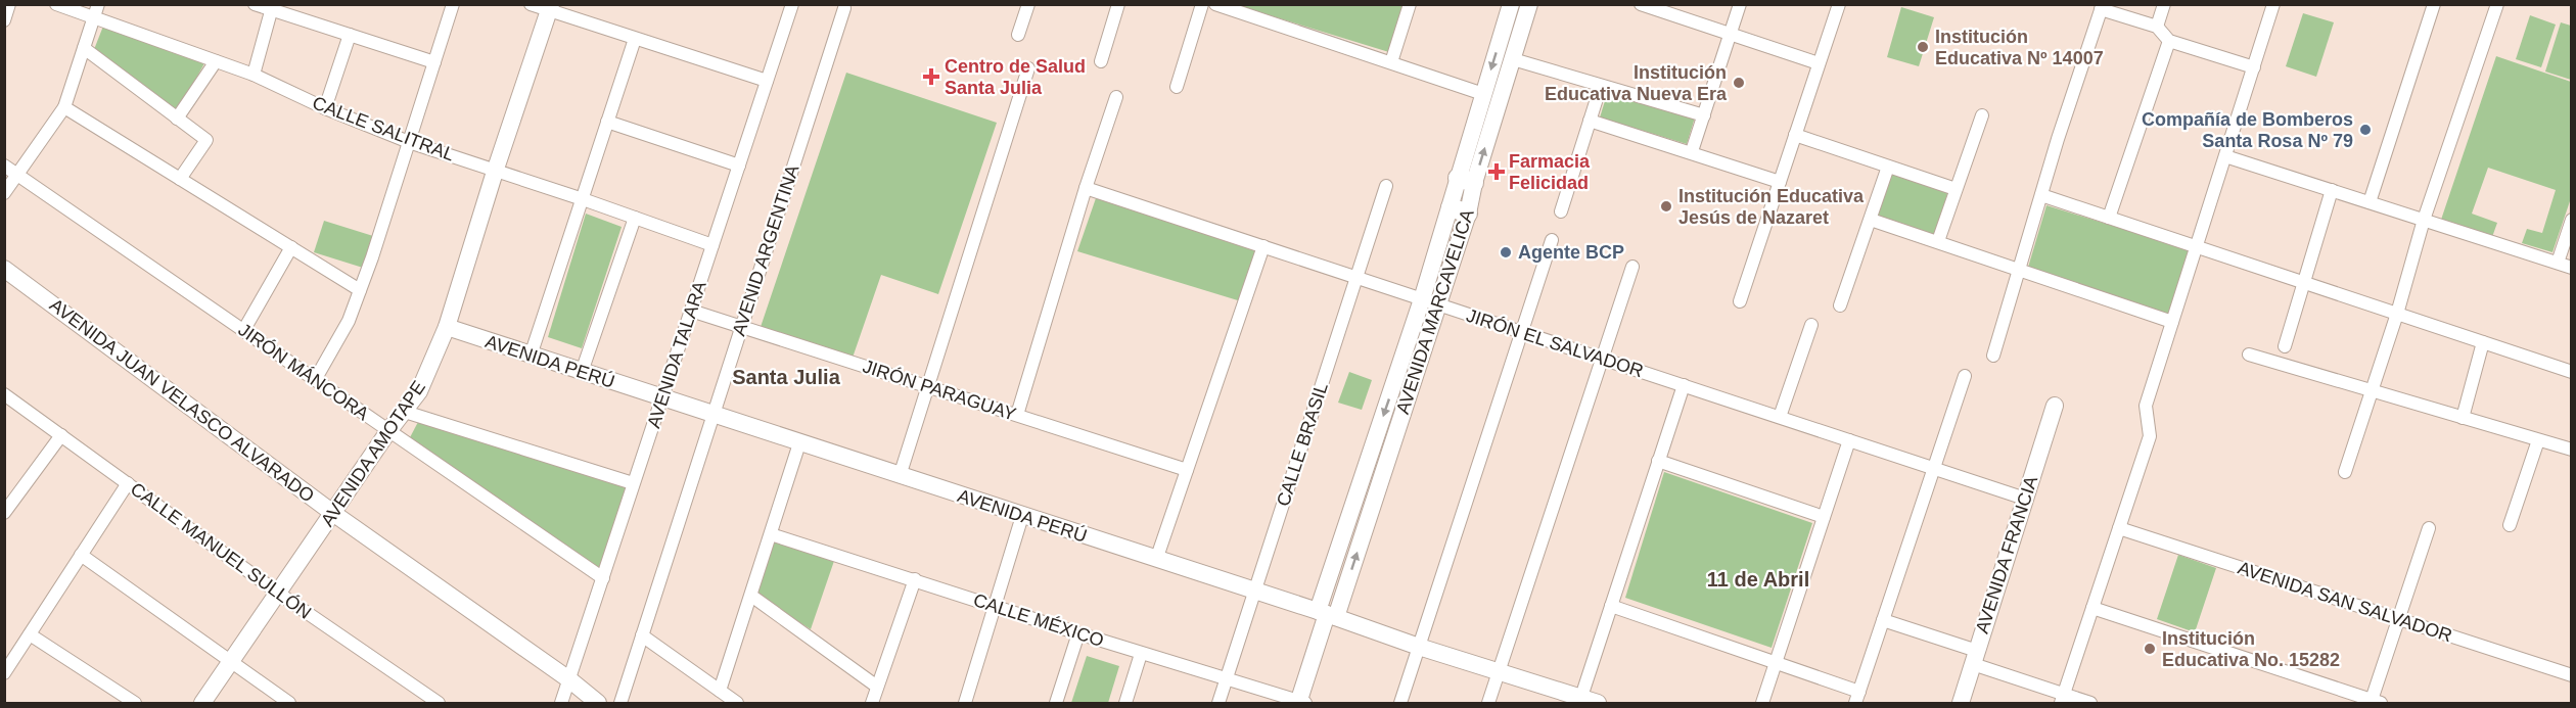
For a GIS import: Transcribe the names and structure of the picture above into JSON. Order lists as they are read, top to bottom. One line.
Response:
{"streets":{"street":["CALLE SALITRAL","AVENID ARGENTINA","AVENIDA MARCAVELICA","JIRÓN EL SALVADOR","AVENIDA TALARA","AVENIDA PERÚ","JIRÓN MÁNCORA","JIRÓN PARAGUAY","AVENIDA JUAN VELASCO ALVARADO","CALLE BRASIL","AVENIDA AMOTAPE","CALLE MANUEL SULLÓN","AVENIDA FRANCIA","AVENIDA SAN SALVADOR","CALLE MÉXICO"]},"crossings":[["CALLE SALITRAL","AVENIDA TALARA"],["CALLE SALITRAL","AVENIDA AMOTAPE"],["AVENID ARGENTINA","AVENIDA PERÚ"],["AVENID ARGENTINA","JIRÓN PARAGUAY"],["AVENIDA MARCAVELICA","JIRÓN EL SALVADOR"],["AVENIDA MARCAVELICA","AVENIDA PERÚ"],["AVENIDA MARCAVELICA","CALLE MÉXICO"],["JIRÓN EL SALVADOR","CALLE BRASIL"],["JIRÓN EL SALVADOR","AVENIDA FRANCIA"],["AVENIDA TALARA","AVENIDA PERÚ"],["AVENIDA TALARA","JIRÓN MÁNCORA"],["AVENIDA TALARA","JIRÓN PARAGUAY"],["AVENIDA TALARA","AVENIDA JUAN VELASCO ALVARADO"],["AVENIDA PERÚ","CALLE BRASIL"],["AVENIDA PERÚ","AVENIDA AMOTAPE"],["JIRÓN MÁNCORA","AVENIDA AMOTAPE"],["AVENIDA JUAN VELASCO ALVARADO","AVENIDA AMOTAPE"],["CALLE BRASIL","CALLE MÉXICO"],["AVENIDA AMOTAPE","CALLE MANUEL SULLÓN"]],"districts":["Santa Julia","11 de Abril"],"places":{"other":["Institución Educativa Nº 14007","Institución Educativa Nueva Era","Compañía de Bomberos Santa Rosa Nº 79","Institución Educativa Jesús de Nazaret","Agente BCP","Institución Educativa No. 15282"],"health":["Centro de Salud Santa Julia","Farmacia Felicidad"]}}
